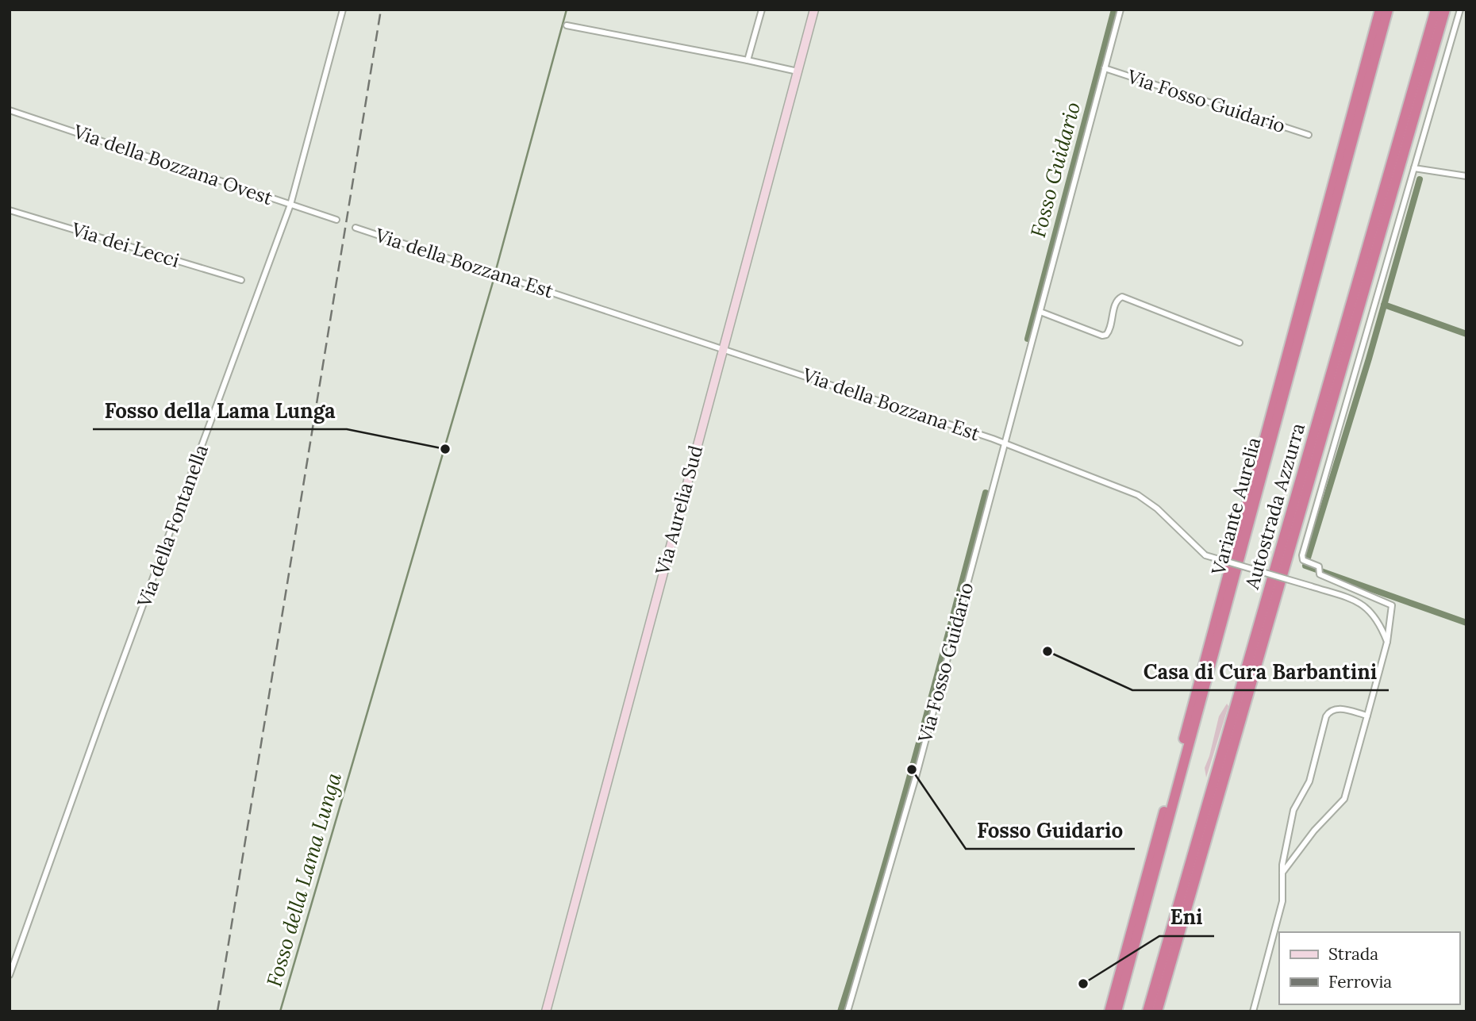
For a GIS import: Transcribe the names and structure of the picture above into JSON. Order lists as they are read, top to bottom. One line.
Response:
{"streets":{"highway":["Variante Aurelia","Autostrada Azzurra"],"main road":["Via Aurelia Sud"],"street":["Via Fosso Guidario","Via della Bozzana Ovest","Via dei Lecci","Via della Bozzana Est","Via della Fontanella"]},"crossings":[["Via Fosso Guidario","Via della Bozzana Est"],["Via della Bozzana Ovest","Via della Fontanella"],["Via della Bozzana Est","Via Aurelia Sud"]],"water":["Fosso Guidario","Fosso della Lama Lunga"],"places":["Fosso della Lama Lunga","Casa di Cura Barbantini","Fosso Guidario","Eni"],"legend":["Strada","Ferrovia"]}
